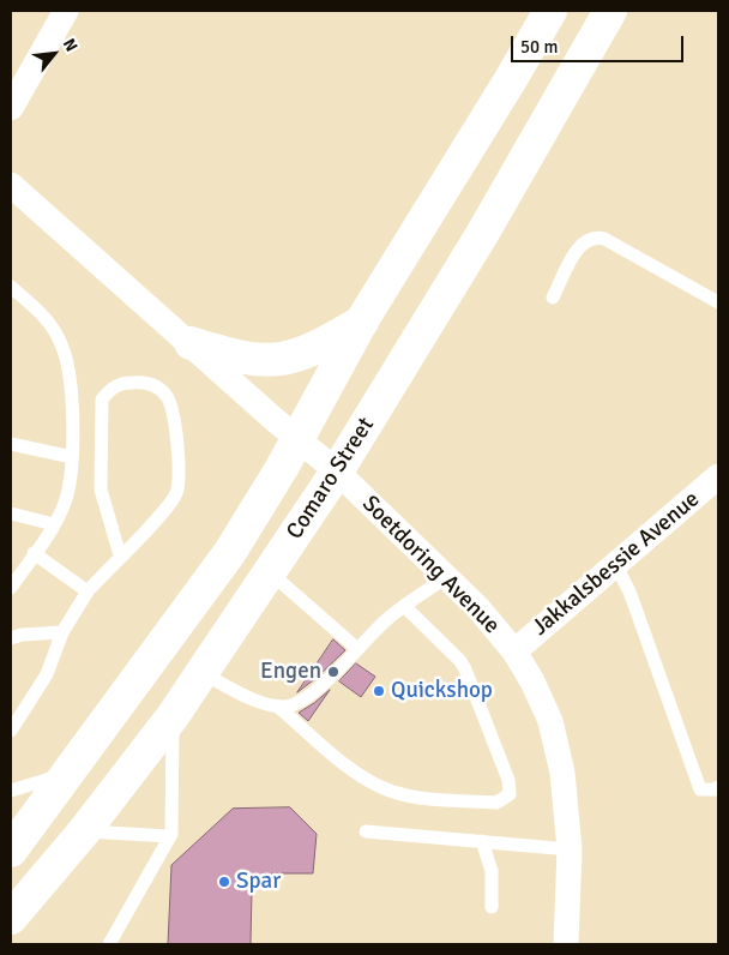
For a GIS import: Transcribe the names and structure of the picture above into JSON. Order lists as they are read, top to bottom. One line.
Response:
{"streets":{"street":["Comaro Street","Jakkalsbessie Avenue","Soetdoring Avenue"]},"crossings":[["Comaro Street","Soetdoring Avenue"],["Jakkalsbessie Avenue","Soetdoring Avenue"]],"places":["Engen","Quickshop","Spar"],"scale_bar":"50 m","north":"top right"}
